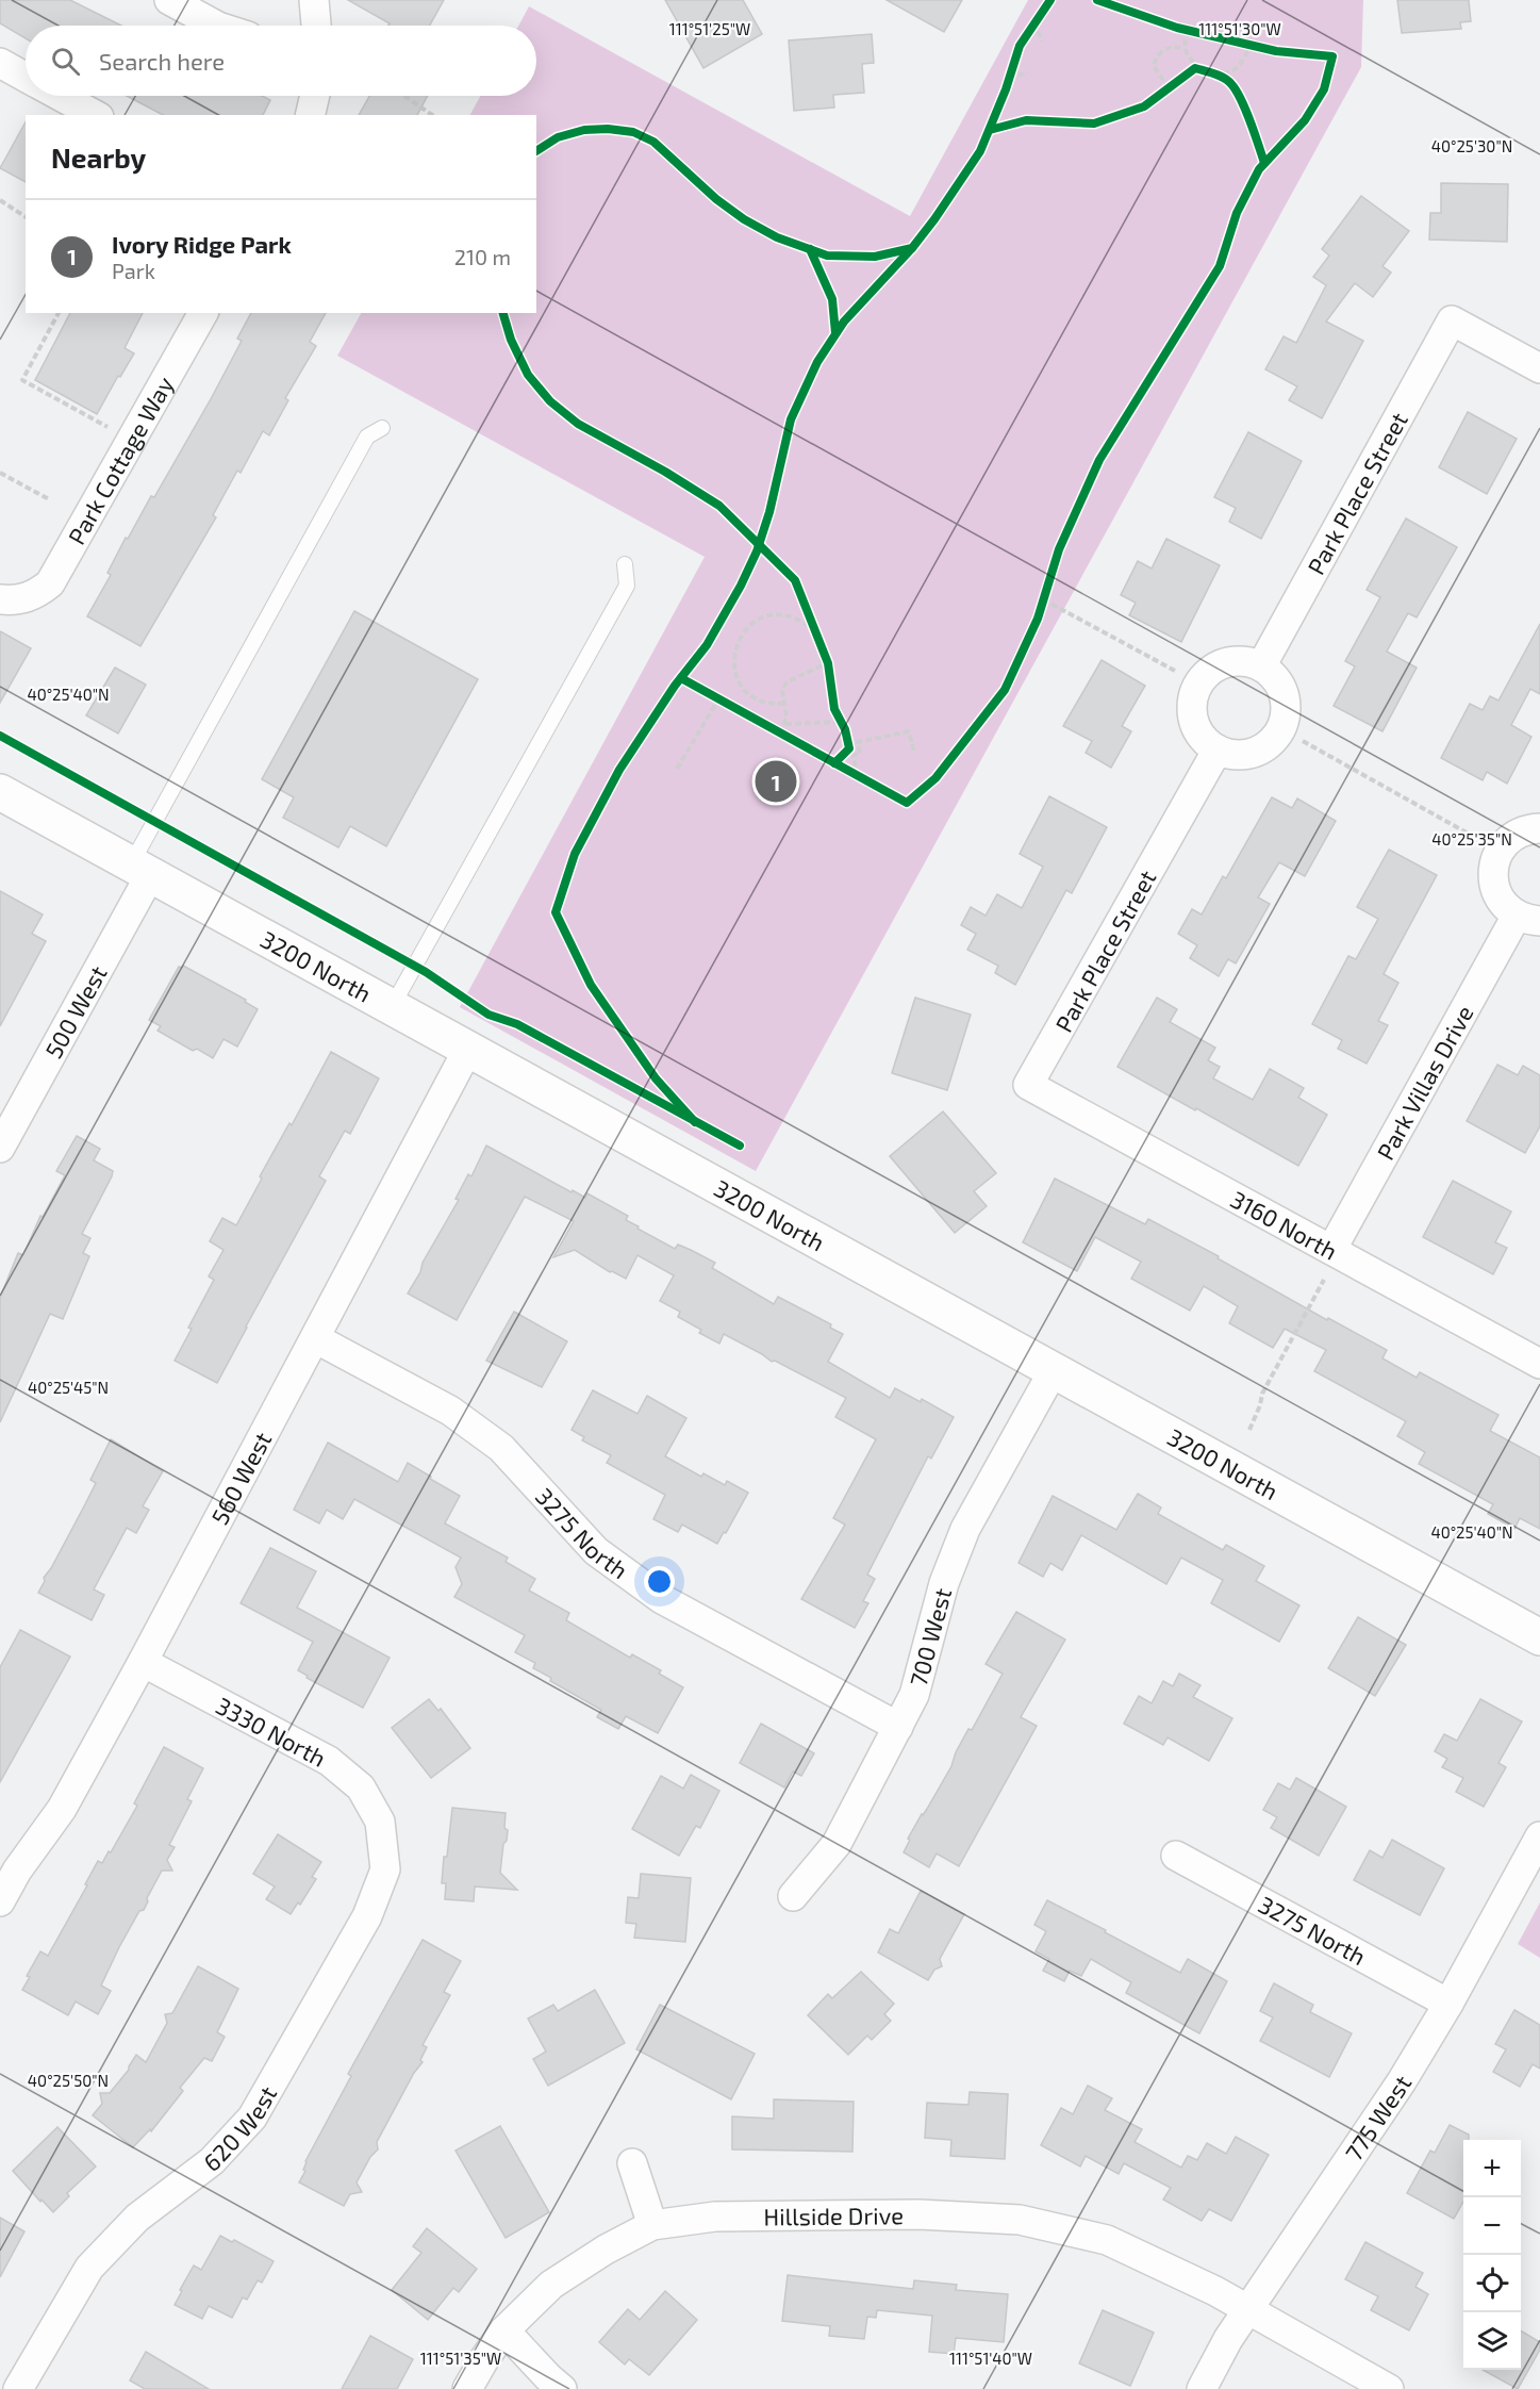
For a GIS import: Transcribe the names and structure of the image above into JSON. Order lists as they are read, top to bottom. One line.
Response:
{"streets":{"street":["Park Cottage Way","Park Place Street","3200 North","500 West","Park Villas Drive","3160 North","560 West","3275 North","700 West","3330 North","775 West","620 West","Hillside Drive"]},"crossings":[["Park Place Street","3160 North"],["3200 North","500 West"],["3200 North","560 West"],["3200 North","700 West"],["Park Villas Drive","3160 North"],["560 West","3275 North"],["560 West","3330 North"],["3275 North","700 West"],["3275 North","775 West"],["3330 North","620 West"],["775 West","Hillside Drive"]],"page":{"search":"Search here","heading":"Nearby","list":[{"mark":"1","name":"Ivory Ridge Park","note":"Park","value":"210 m"}],"pins":"1","map_buttons":["+","−"]},"coordinates":["111°51'25\"W","111°51'30\"W","40°25'30\"N","40°25'40\"N","40°25'35\"N","40°25'45\"N","40°25'50\"N","111°51'35\"W","111°51'40\"W"]}
